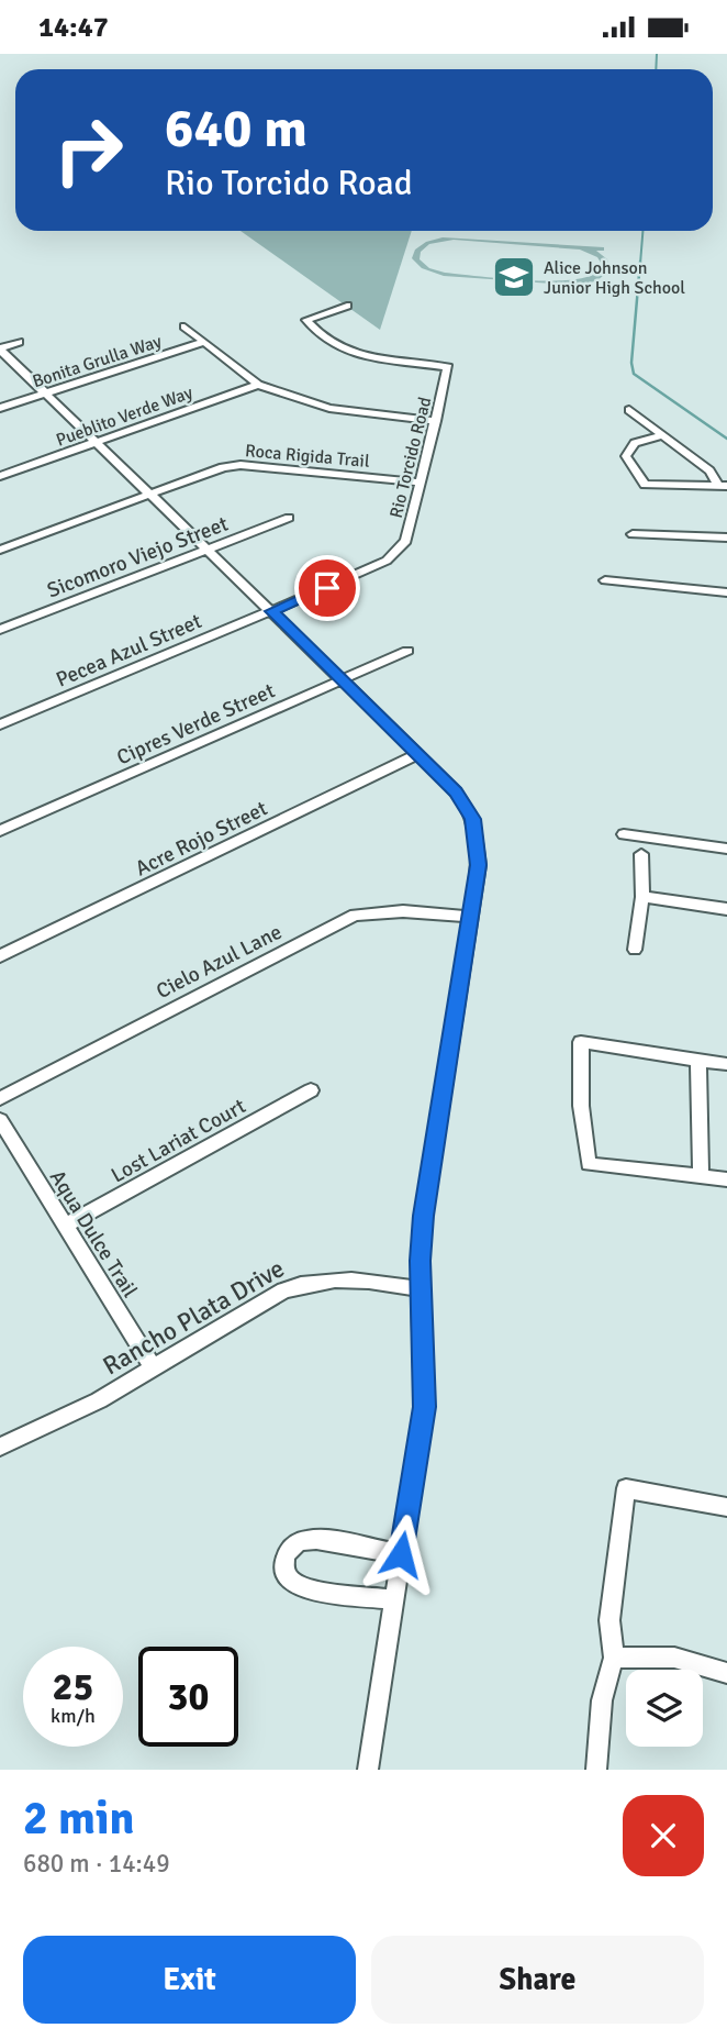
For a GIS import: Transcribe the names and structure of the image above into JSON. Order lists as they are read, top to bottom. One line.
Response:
{"streets":{"street":["Bonita Grulla Way","Pueblito Verde Way","Roca Rigida Trail","Rio Torcido Road","Sicomoro Viejo Street","Pecea Azul Street","Cipres Verde Street","Acre Rojo Street","Cielo Azul Lane","Lost Lariat Court","Aqua Dulce Trail","Rancho Plata Drive"]},"crossings":[["Roca Rigida Trail","Rio Torcido Road"],["Rio Torcido Road","Pecea Azul Street"],["Lost Lariat Court","Aqua Dulce Trail"],["Aqua Dulce Trail","Rancho Plata Drive"]],"places":{"school or university":["Alice Johnson Junior High School"]},"page":{"status":"14:47","turn":["640 m","Rio Torcido Road"],"speed":"25 km/h","limit":"30","heading":["2 min","680 m · 14:49"],"buttons":["Exit","Share"]}}
